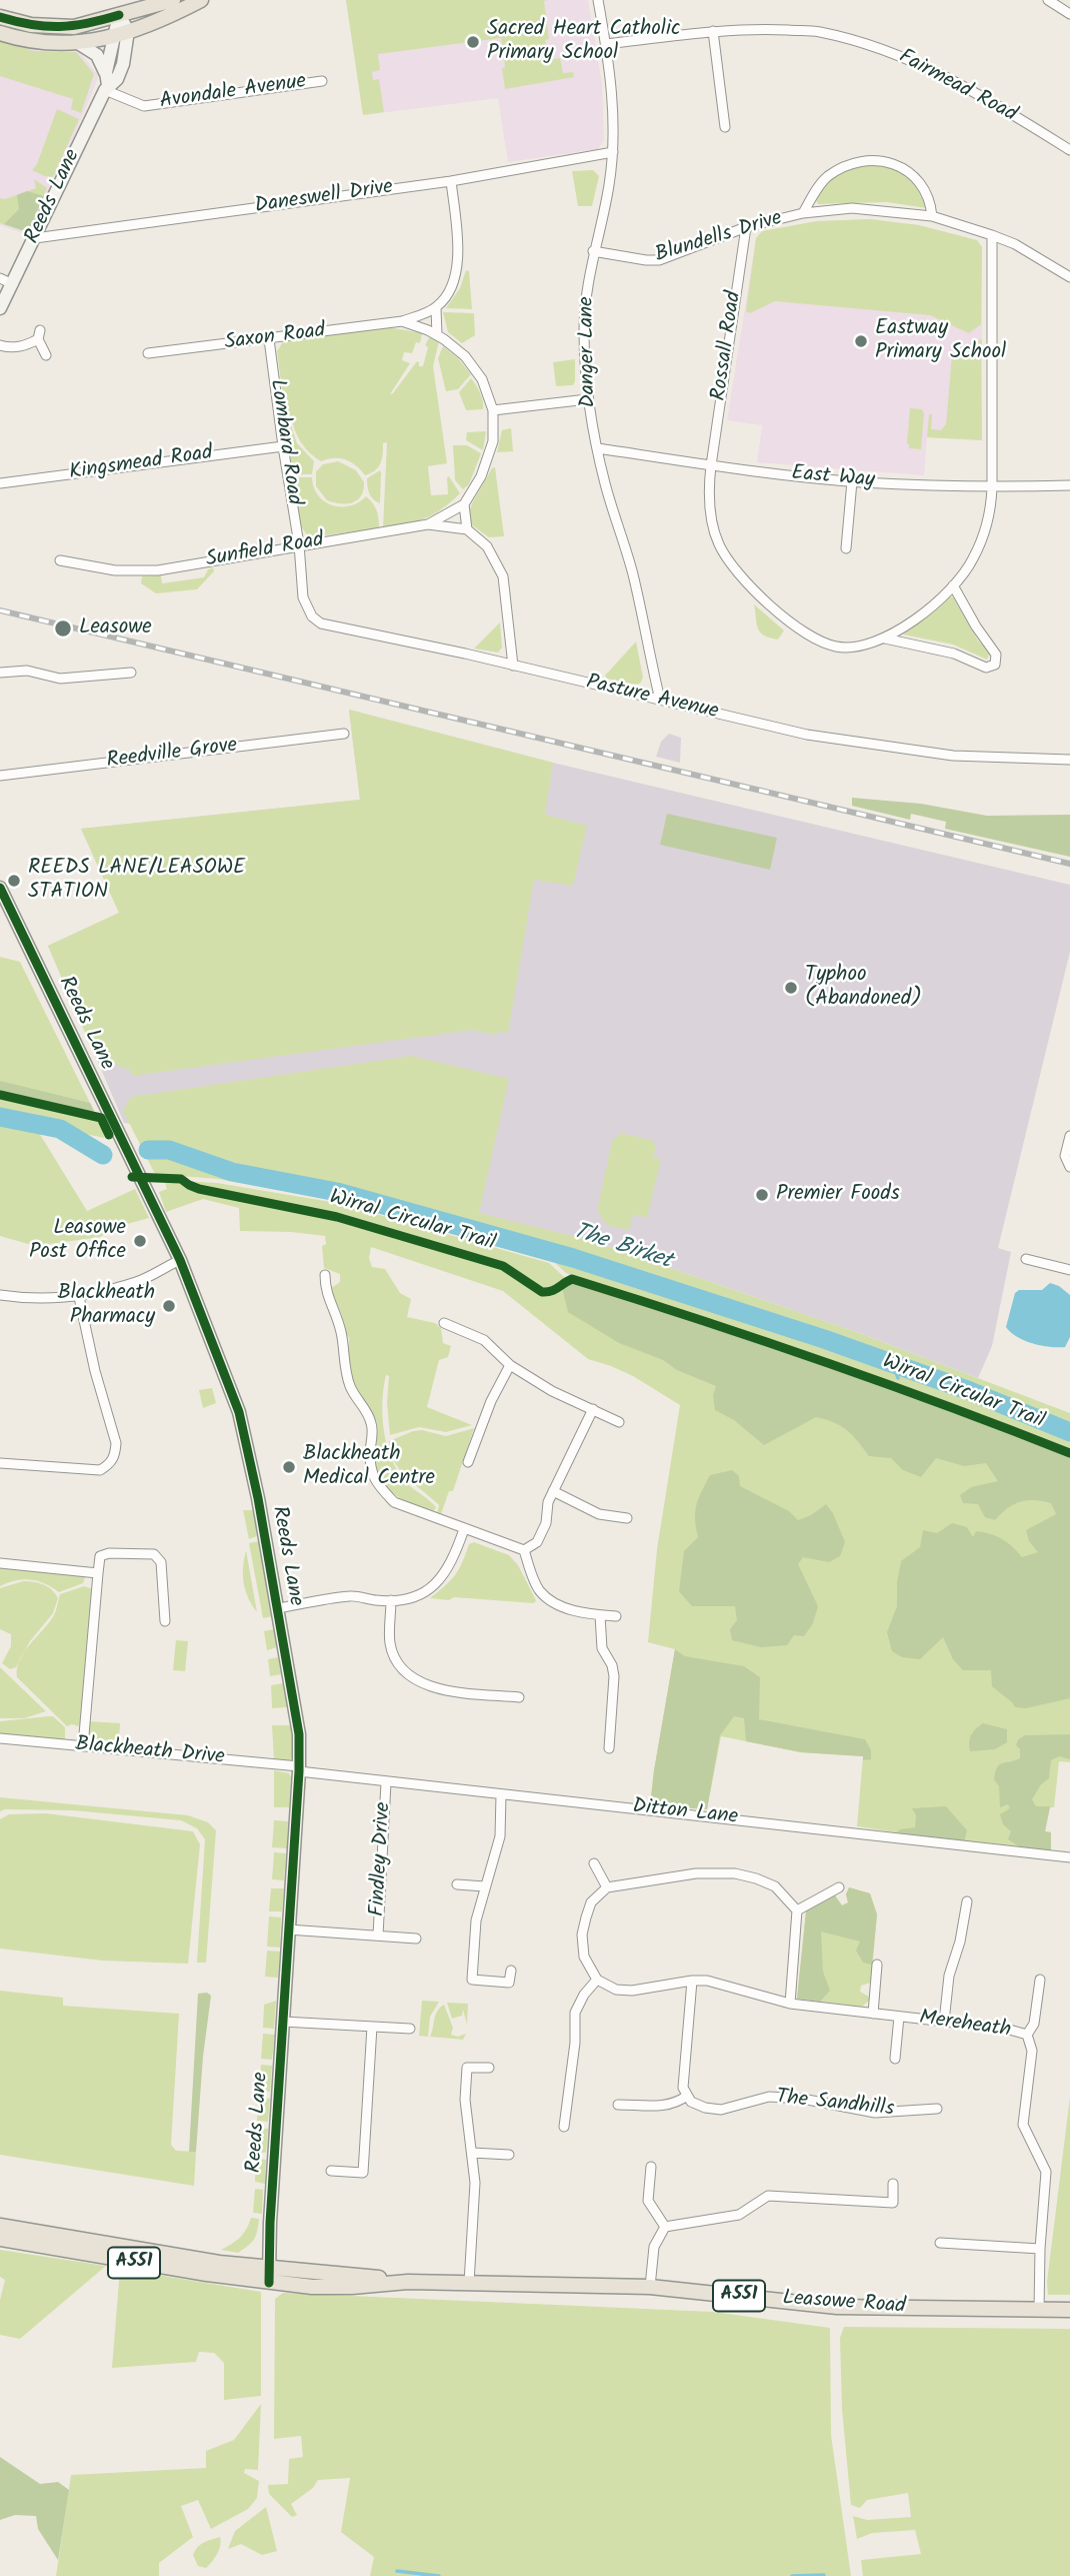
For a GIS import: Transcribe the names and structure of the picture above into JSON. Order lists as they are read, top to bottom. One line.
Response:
{"streets":{"main road":["A551","Leasowe Road"],"street":["Fairmead Road","Avondale Avenue","Reeds Lane","Daneswell Drive","Blundells Drive","Saxon Road","Rossall Road","Danger Lane","Lombard Road","Kingsmead Road","East Way","Sunfield Road","Pasture Avenue","Reedville Grove","Blackheath Drive","Ditton Lane","Findley Drive","Mereheath","The Sandhills"],"cycle path":["Wirral Circular Trail"]},"crossings":[["Fairmead Road","Danger Lane"],["Avondale Avenue","Reeds Lane"],["Reeds Lane","Daneswell Drive"],["Reeds Lane","Blackheath Drive"],["Reeds Lane","Ditton Lane"],["Reeds Lane","Leasowe Road"],["Daneswell Drive","Danger Lane"],["Blundells Drive","Rossall Road"],["Blundells Drive","Danger Lane"],["Saxon Road","Lombard Road"],["Saxon Road","Kingsmead Road"],["Saxon Road","Sunfield Road"],["Saxon Road","Pasture Avenue"],["Rossall Road","East Way"],["Danger Lane","East Way"],["Danger Lane","Pasture Avenue"],["Lombard Road","Kingsmead Road"],["Lombard Road","Sunfield Road"],["Lombard Road","Pasture Avenue"],["Kingsmead Road","Sunfield Road"],["Kingsmead Road","Pasture Avenue"],["Sunfield Road","Pasture Avenue"],["Blackheath Drive","Ditton Lane"],["Ditton Lane","Findley Drive"],["Mereheath","Leasowe Road"]],"water":["The Birket"],"places":["Sacred Heart Catholic Primary School","Eastway Primary School","Leasowe","REEDS LANE/LEASOWE STATION","Typhoo (Abandoned)","Premier Foods","Leasowe Post Office","Blackheath Pharmacy","Blackheath Medical Centre"]}
